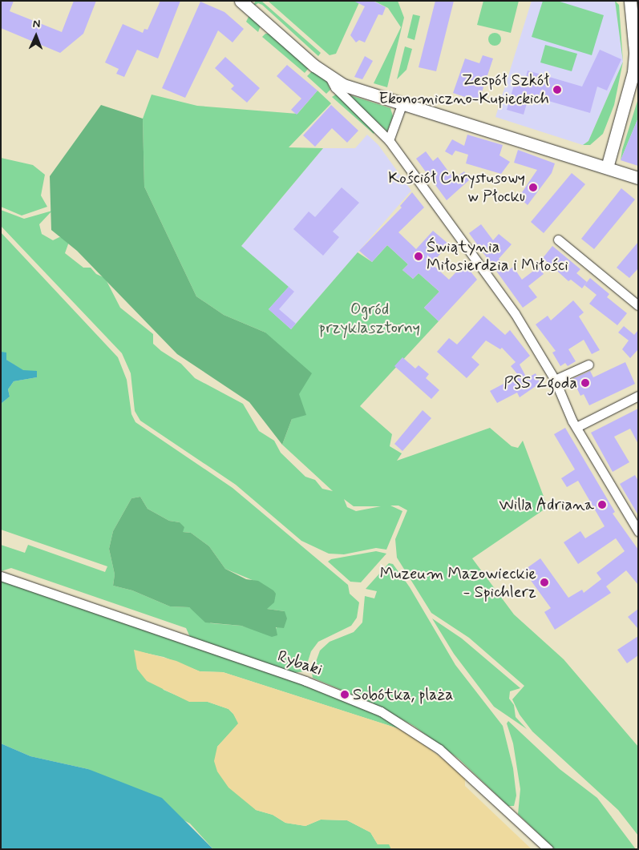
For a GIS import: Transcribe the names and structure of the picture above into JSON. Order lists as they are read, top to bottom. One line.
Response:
{"streets":{"street":["Rybaki"]},"parks":["Ogród przyklasztorny"],"places":["Zespół Szkół Ekonomiczno-Kupieckich","Kościół Chrystusowy w Płocku","Świątynia Miłosierdzia i Miłości","PSS Zgoda","Willa Adriana","Muzeum Mazowieckie - Spichlerz","Sobótka, plaża"],"north":"top"}
